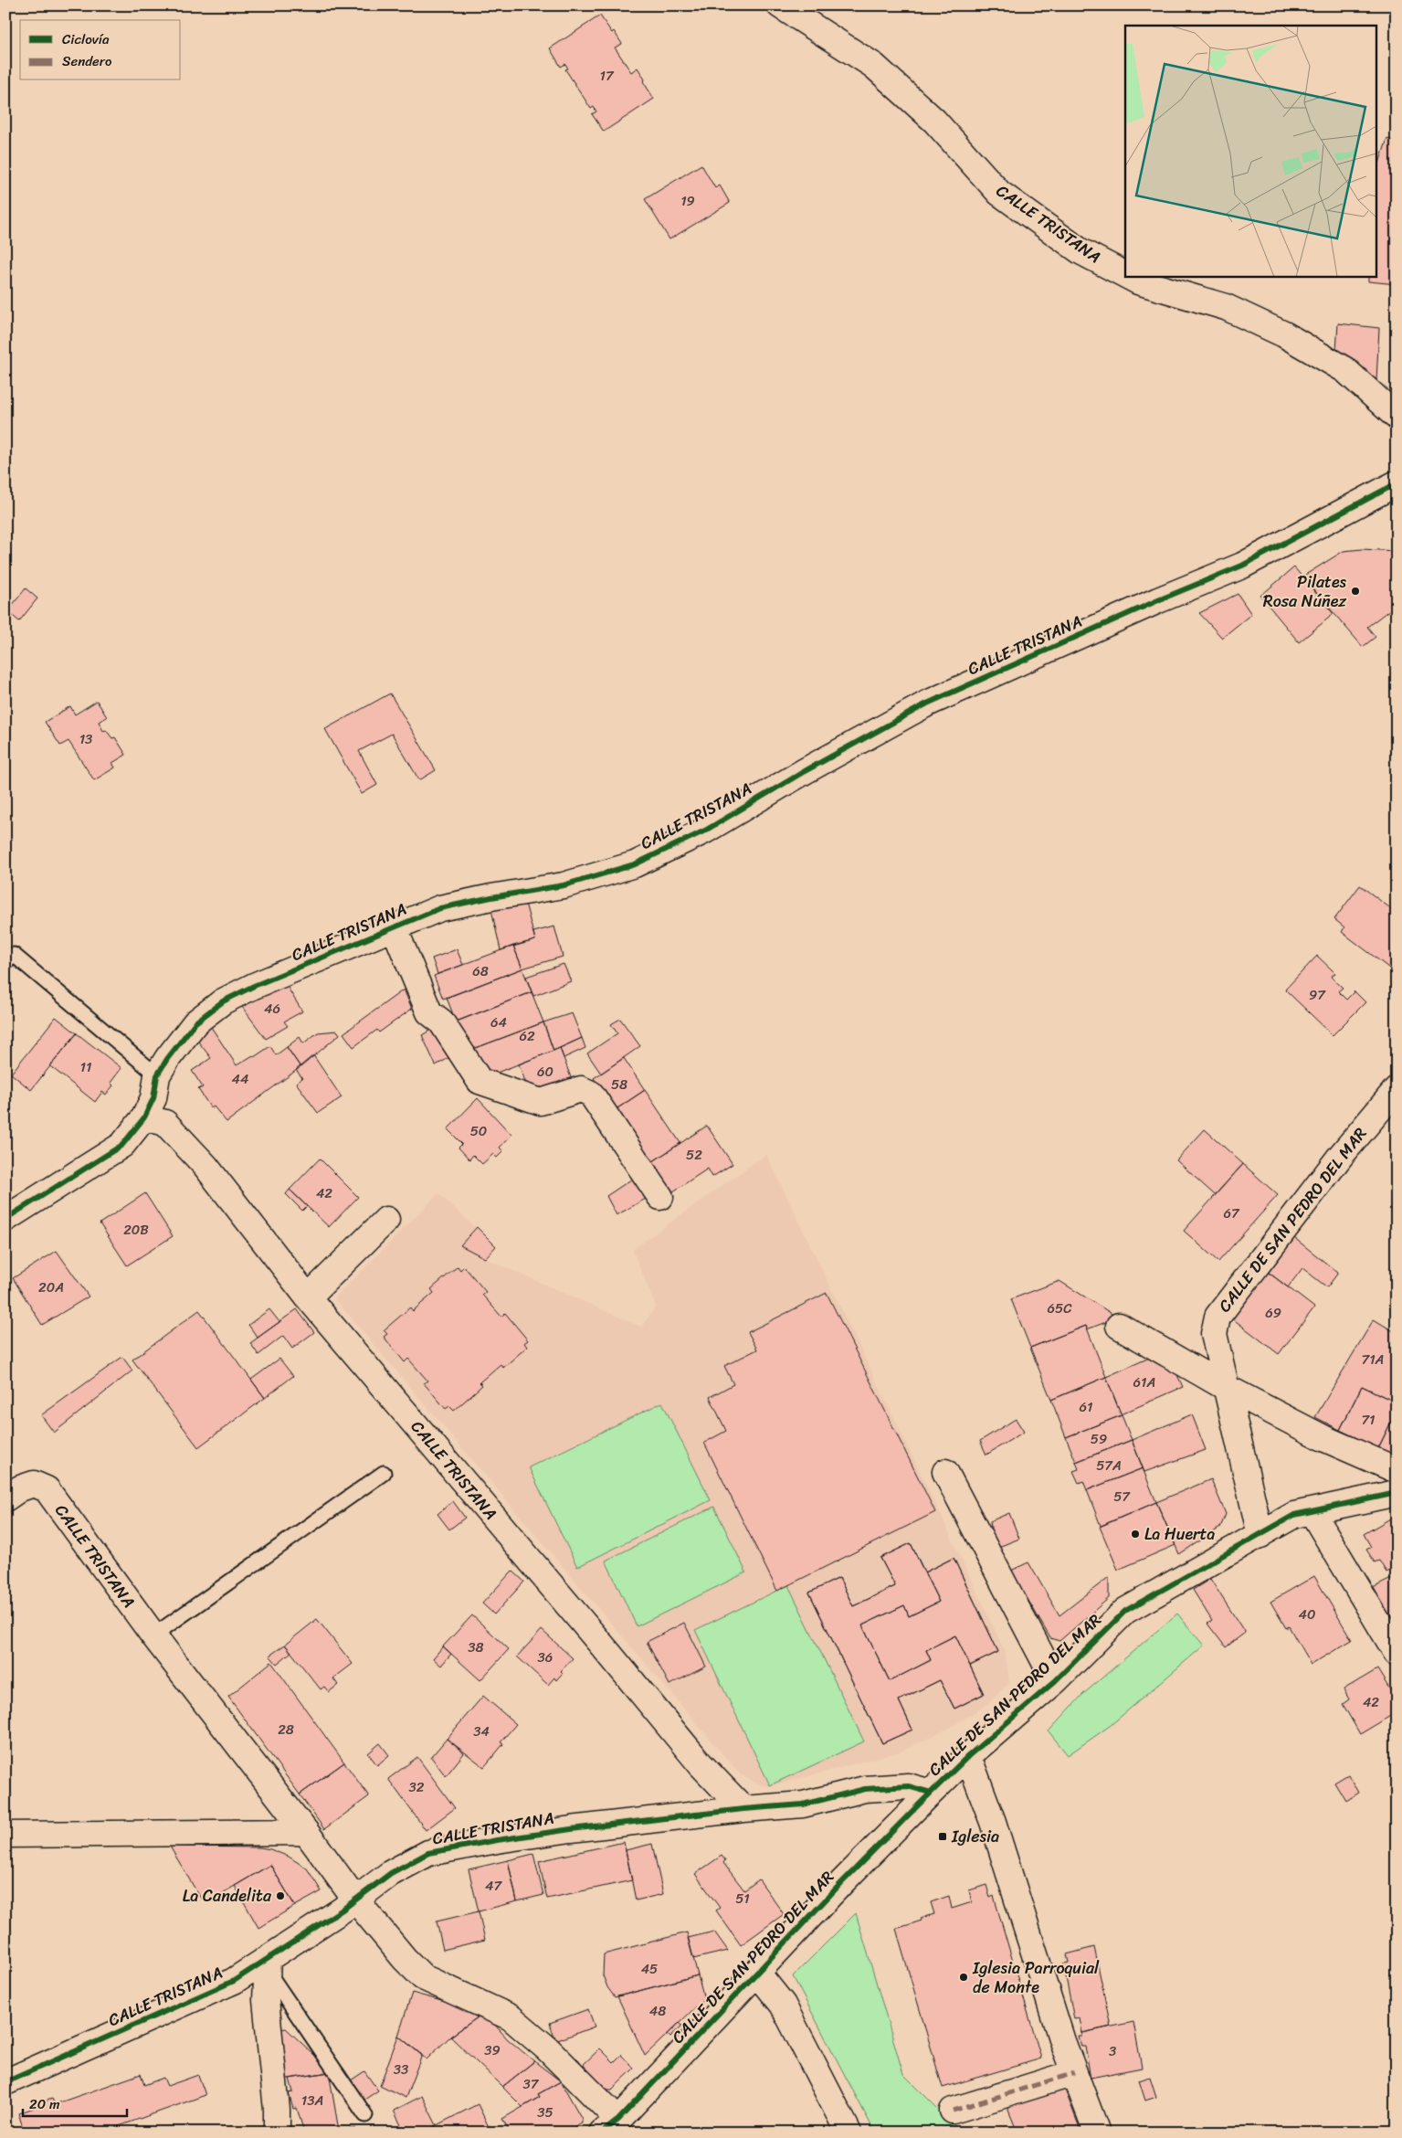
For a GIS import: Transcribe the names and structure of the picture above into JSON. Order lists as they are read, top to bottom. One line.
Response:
{"streets":{"street":["CALLE TRISTANA","CALLE DE SAN PEDRO DEL MAR"]},"crossings":[["CALLE TRISTANA","CALLE DE SAN PEDRO DEL MAR"]],"places":{"other":["Pilates Rosa Núñez","La Huerta","La Candelita","Iglesia Parroquial de Monte"],"transit":["Iglesia"]},"house_numbers":["17","19","13","68","97","46","64","62","11","60","44","58","50","52","42","67","20B","20A","65C","69","71A","61A","61","71","59","57A","57","40","38","36","42","28","34","32","47","51","45","48","39","3","33","37","13A","35"],"legend":["Ciclovía","Sendero"],"scale_bar":"20 m"}
